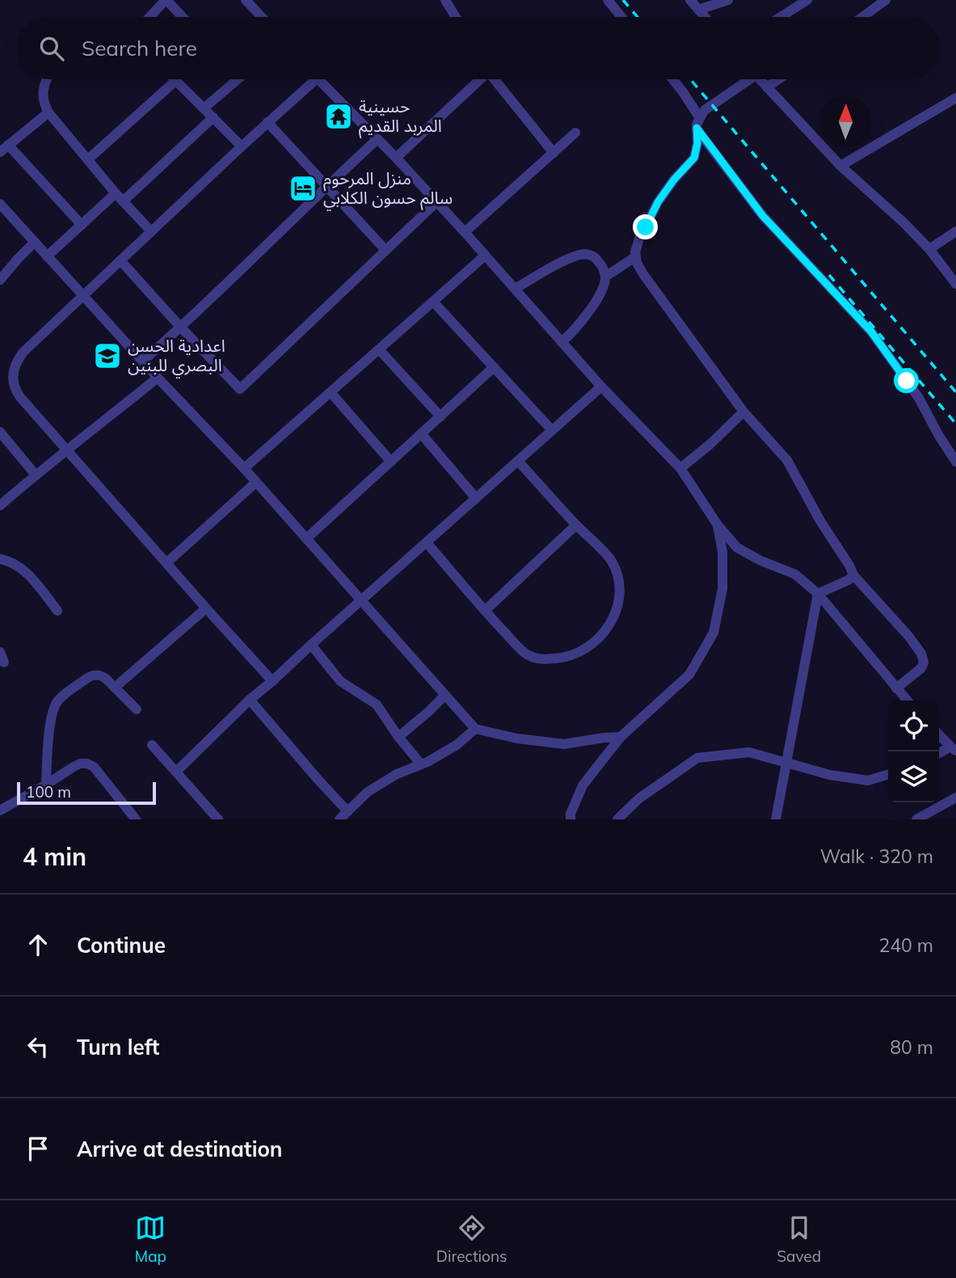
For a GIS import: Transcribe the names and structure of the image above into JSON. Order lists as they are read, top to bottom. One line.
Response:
{"places":{"temple":["حسينية المربد القديم"],"hotel":["منزل المرحوم سالم حسون الكلابي"],"school or university":["اعدادية الحسن البصري للبنين"]},"scale_bar":"100 m","north":"top","page":{"search":"Search here","scale":"100 m","heading":["4 min","Walk · 320 m"],"list":[["Continue","240 m"],["Turn left","80 m"],"Arrive at destination"],"nav":["Map","Directions","Saved"]}}
